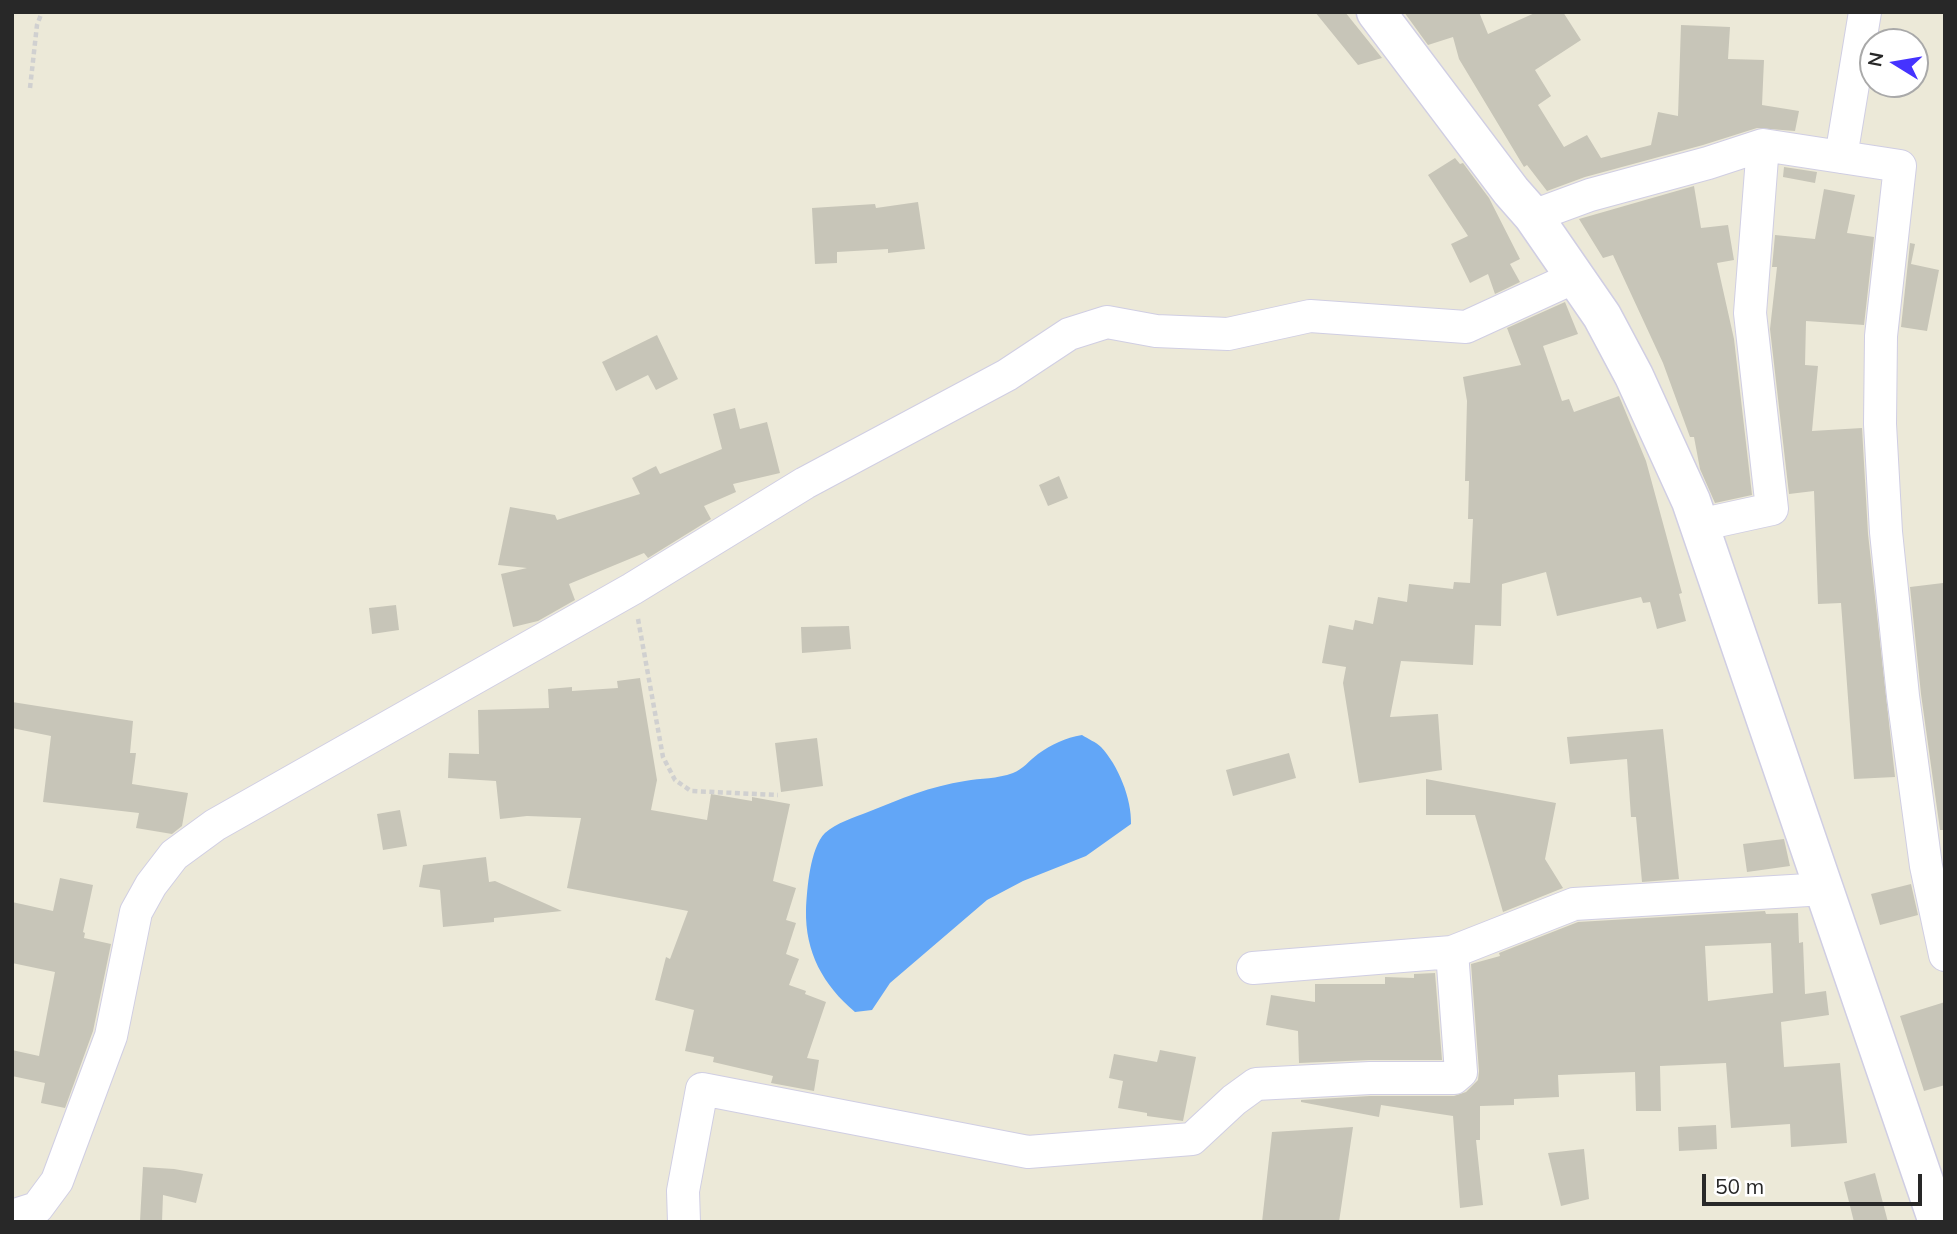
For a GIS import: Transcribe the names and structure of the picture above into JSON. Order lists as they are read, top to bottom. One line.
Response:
{"scale_bar":"50 m","north":"left"}
